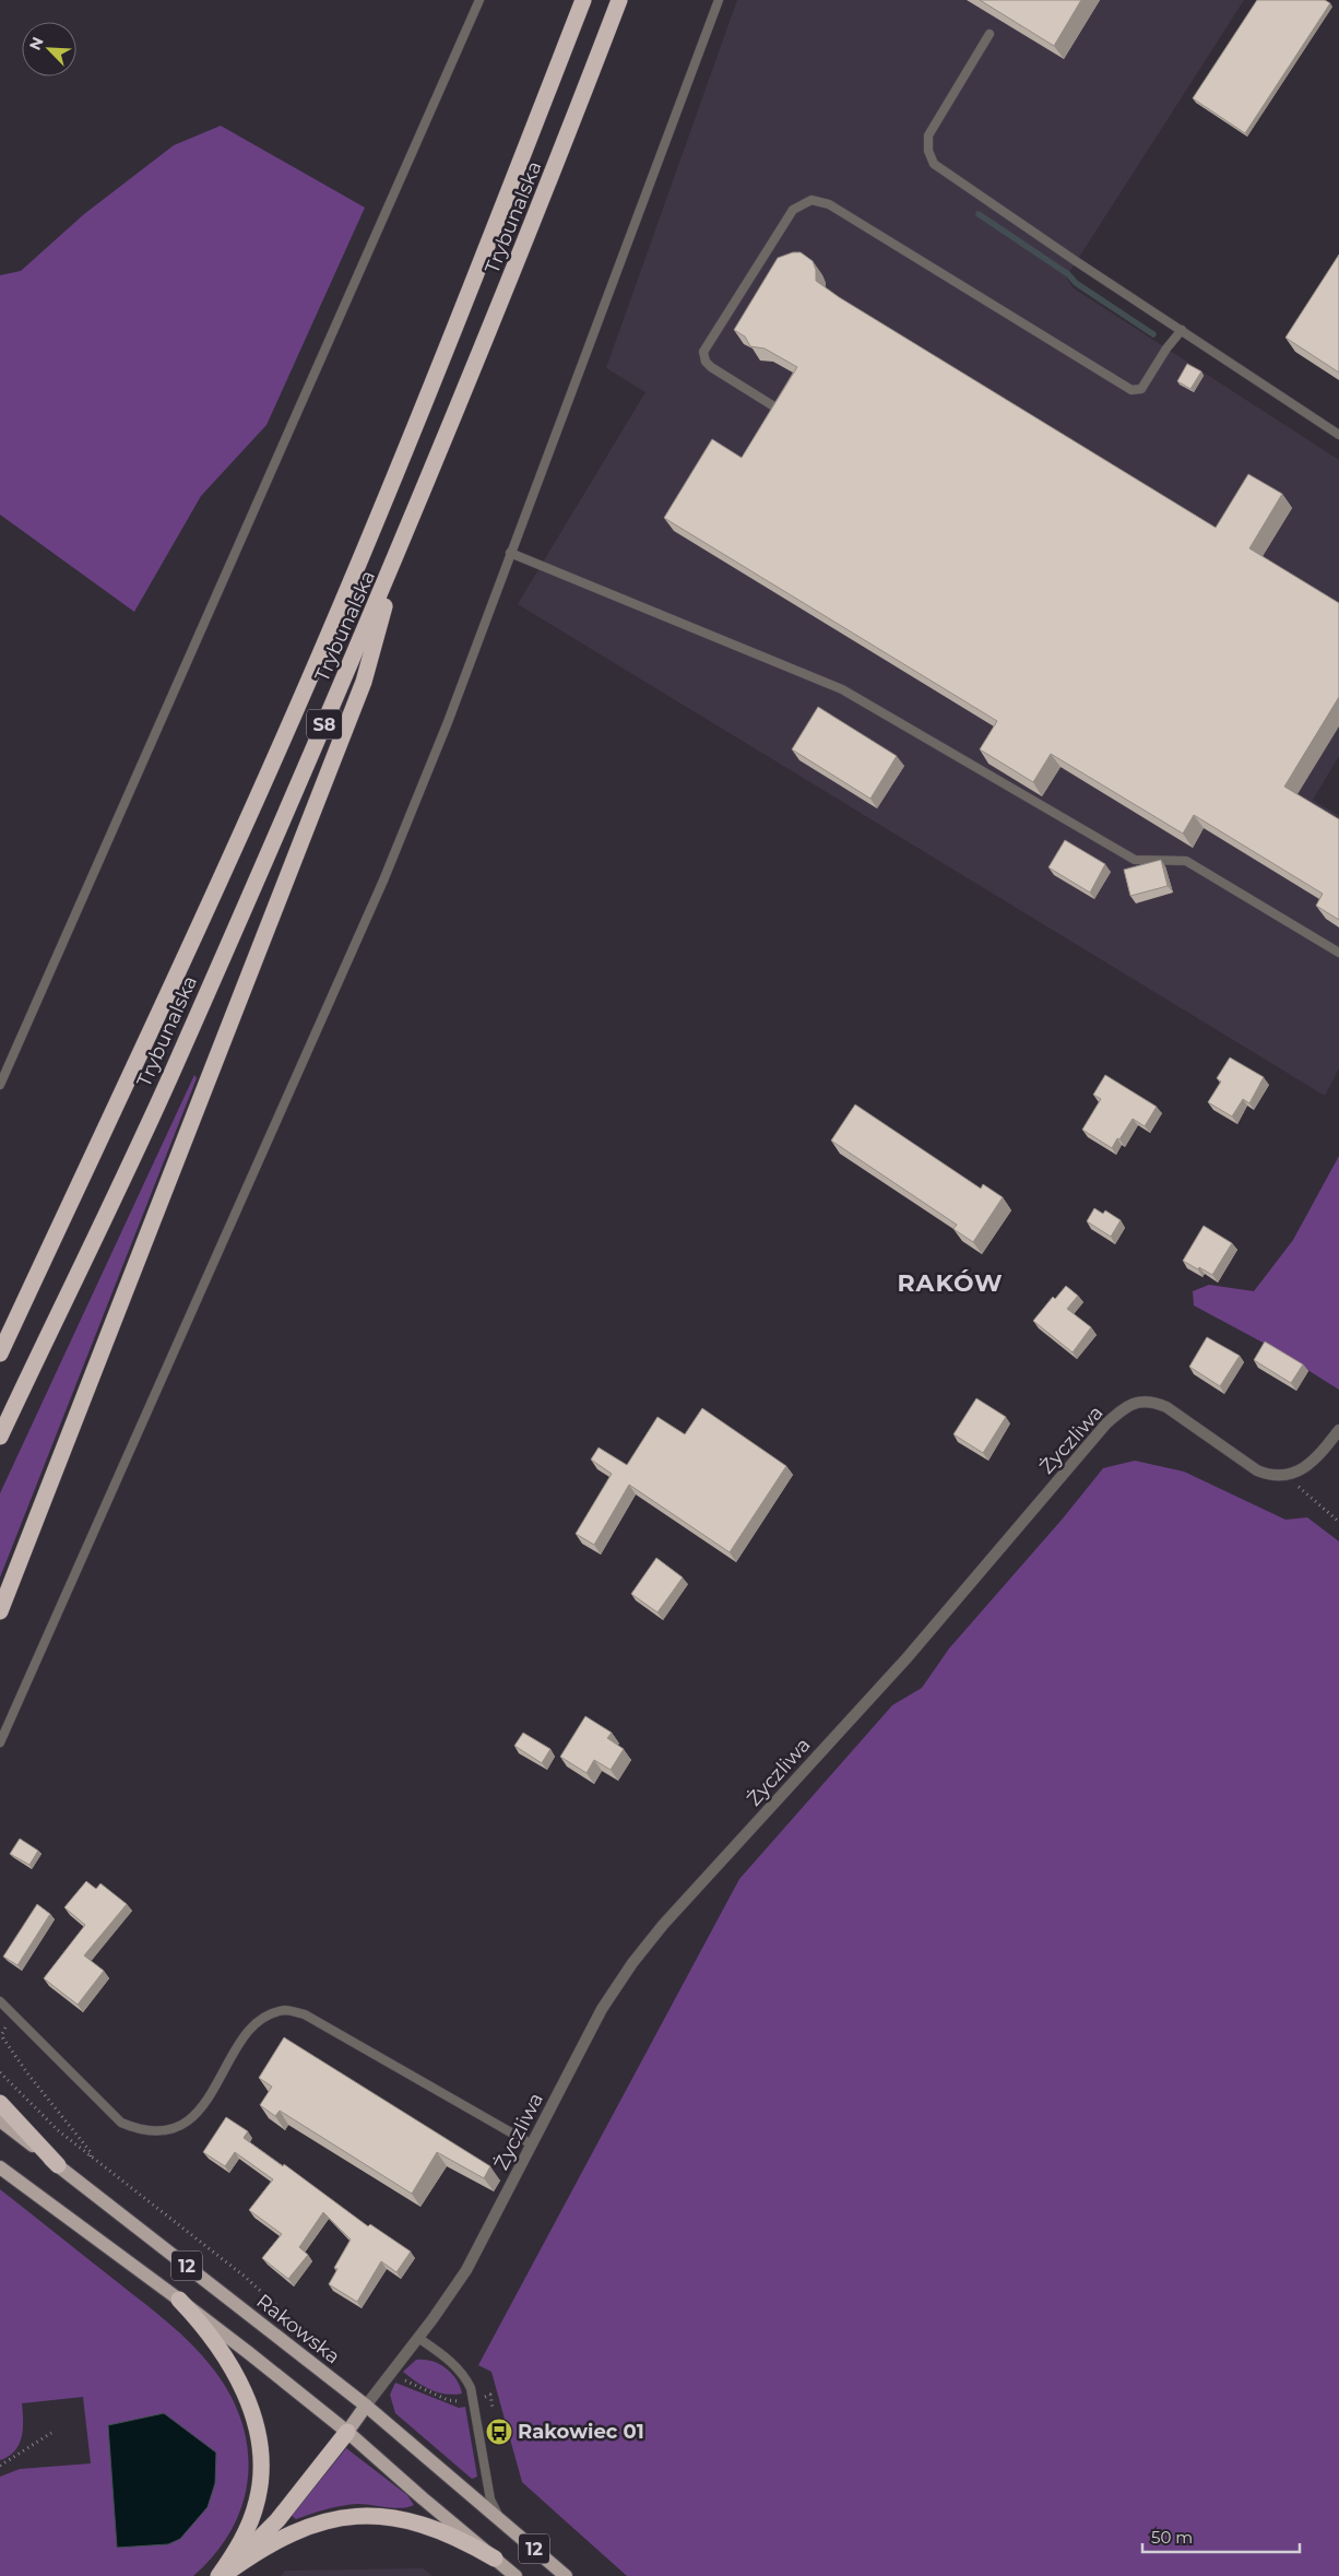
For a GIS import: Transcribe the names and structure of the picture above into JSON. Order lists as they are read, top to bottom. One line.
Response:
{"streets":{"highway":["Trybunalska","S8"],"main road":["12","Rakowska"],"street":["Życzliwa"]},"crossings":[["Życzliwa","Rakowska"]],"districts":["RAKÓW"],"places":{"bus stop":["Rakowiec 01"]},"scale_bar":"50 m","north":"top left"}
